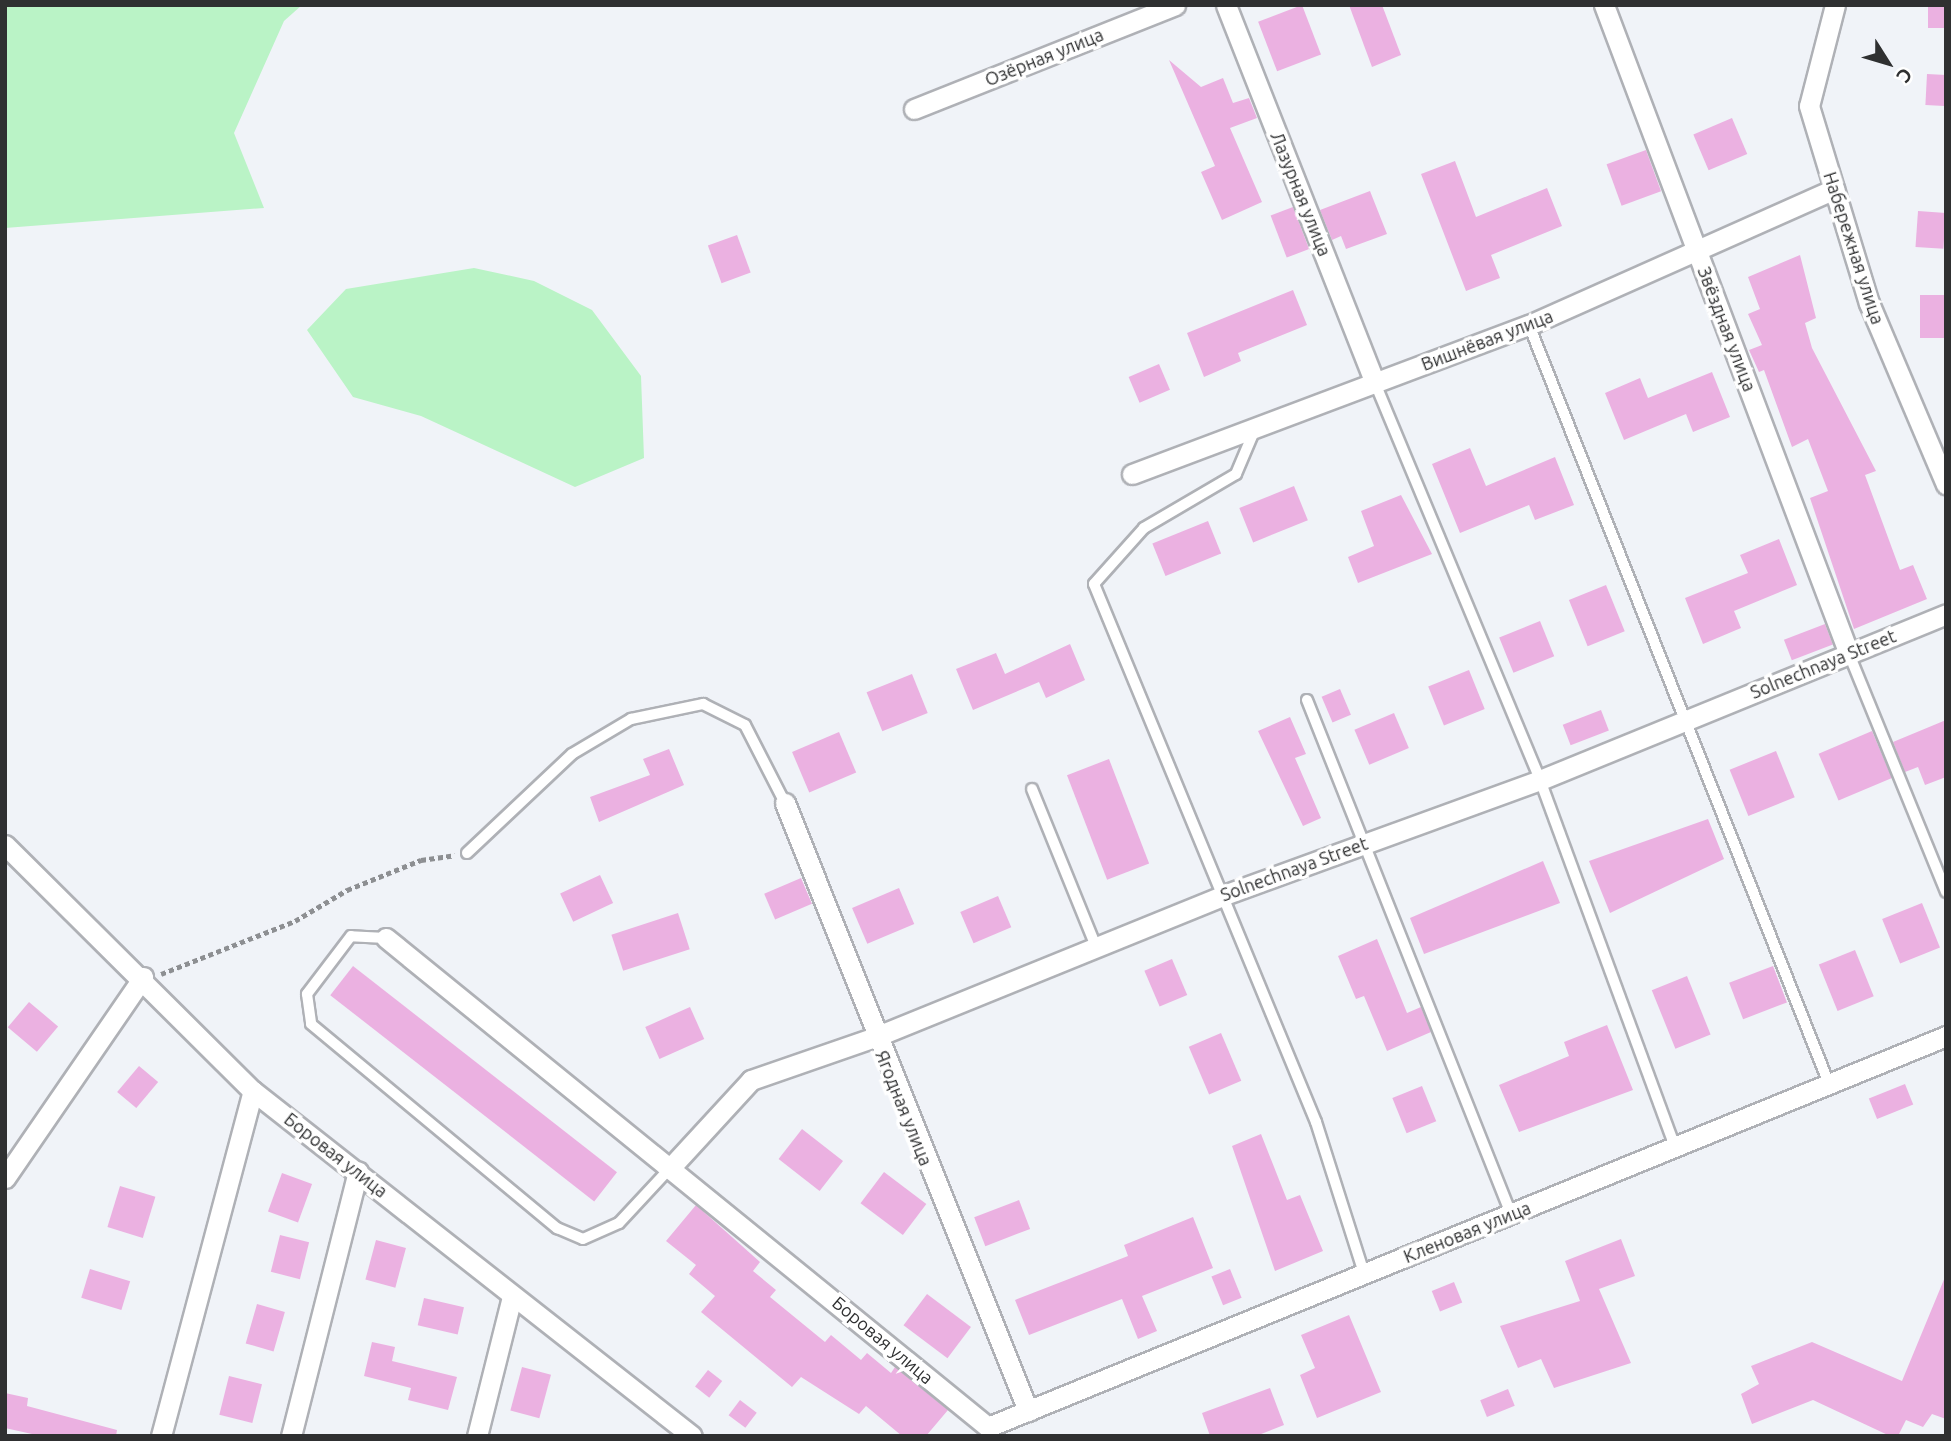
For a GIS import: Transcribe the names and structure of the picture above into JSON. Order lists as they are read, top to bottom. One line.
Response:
{"streets":{"street":["Озёрная улица","Лазурная улица","Набережная улица","Звёздная улица","Вишнёвая улица","Solnechnaya Street","Ягодная улица","Боровая улица","Кленовая улица"]},"crossings":[["Лазурная улица","Вишнёвая улица"],["Набережная улица","Вишнёвая улица"],["Звёздная улица","Вишнёвая улица"],["Звёздная улица","Solnechnaya Street"],["Solnechnaya Street","Ягодная улица"],["Solnechnaya Street","Боровая улица"],["Ягодная улица","Кленовая улица"],["Боровая улица","Кленовая улица"]],"north":"bottom right"}
